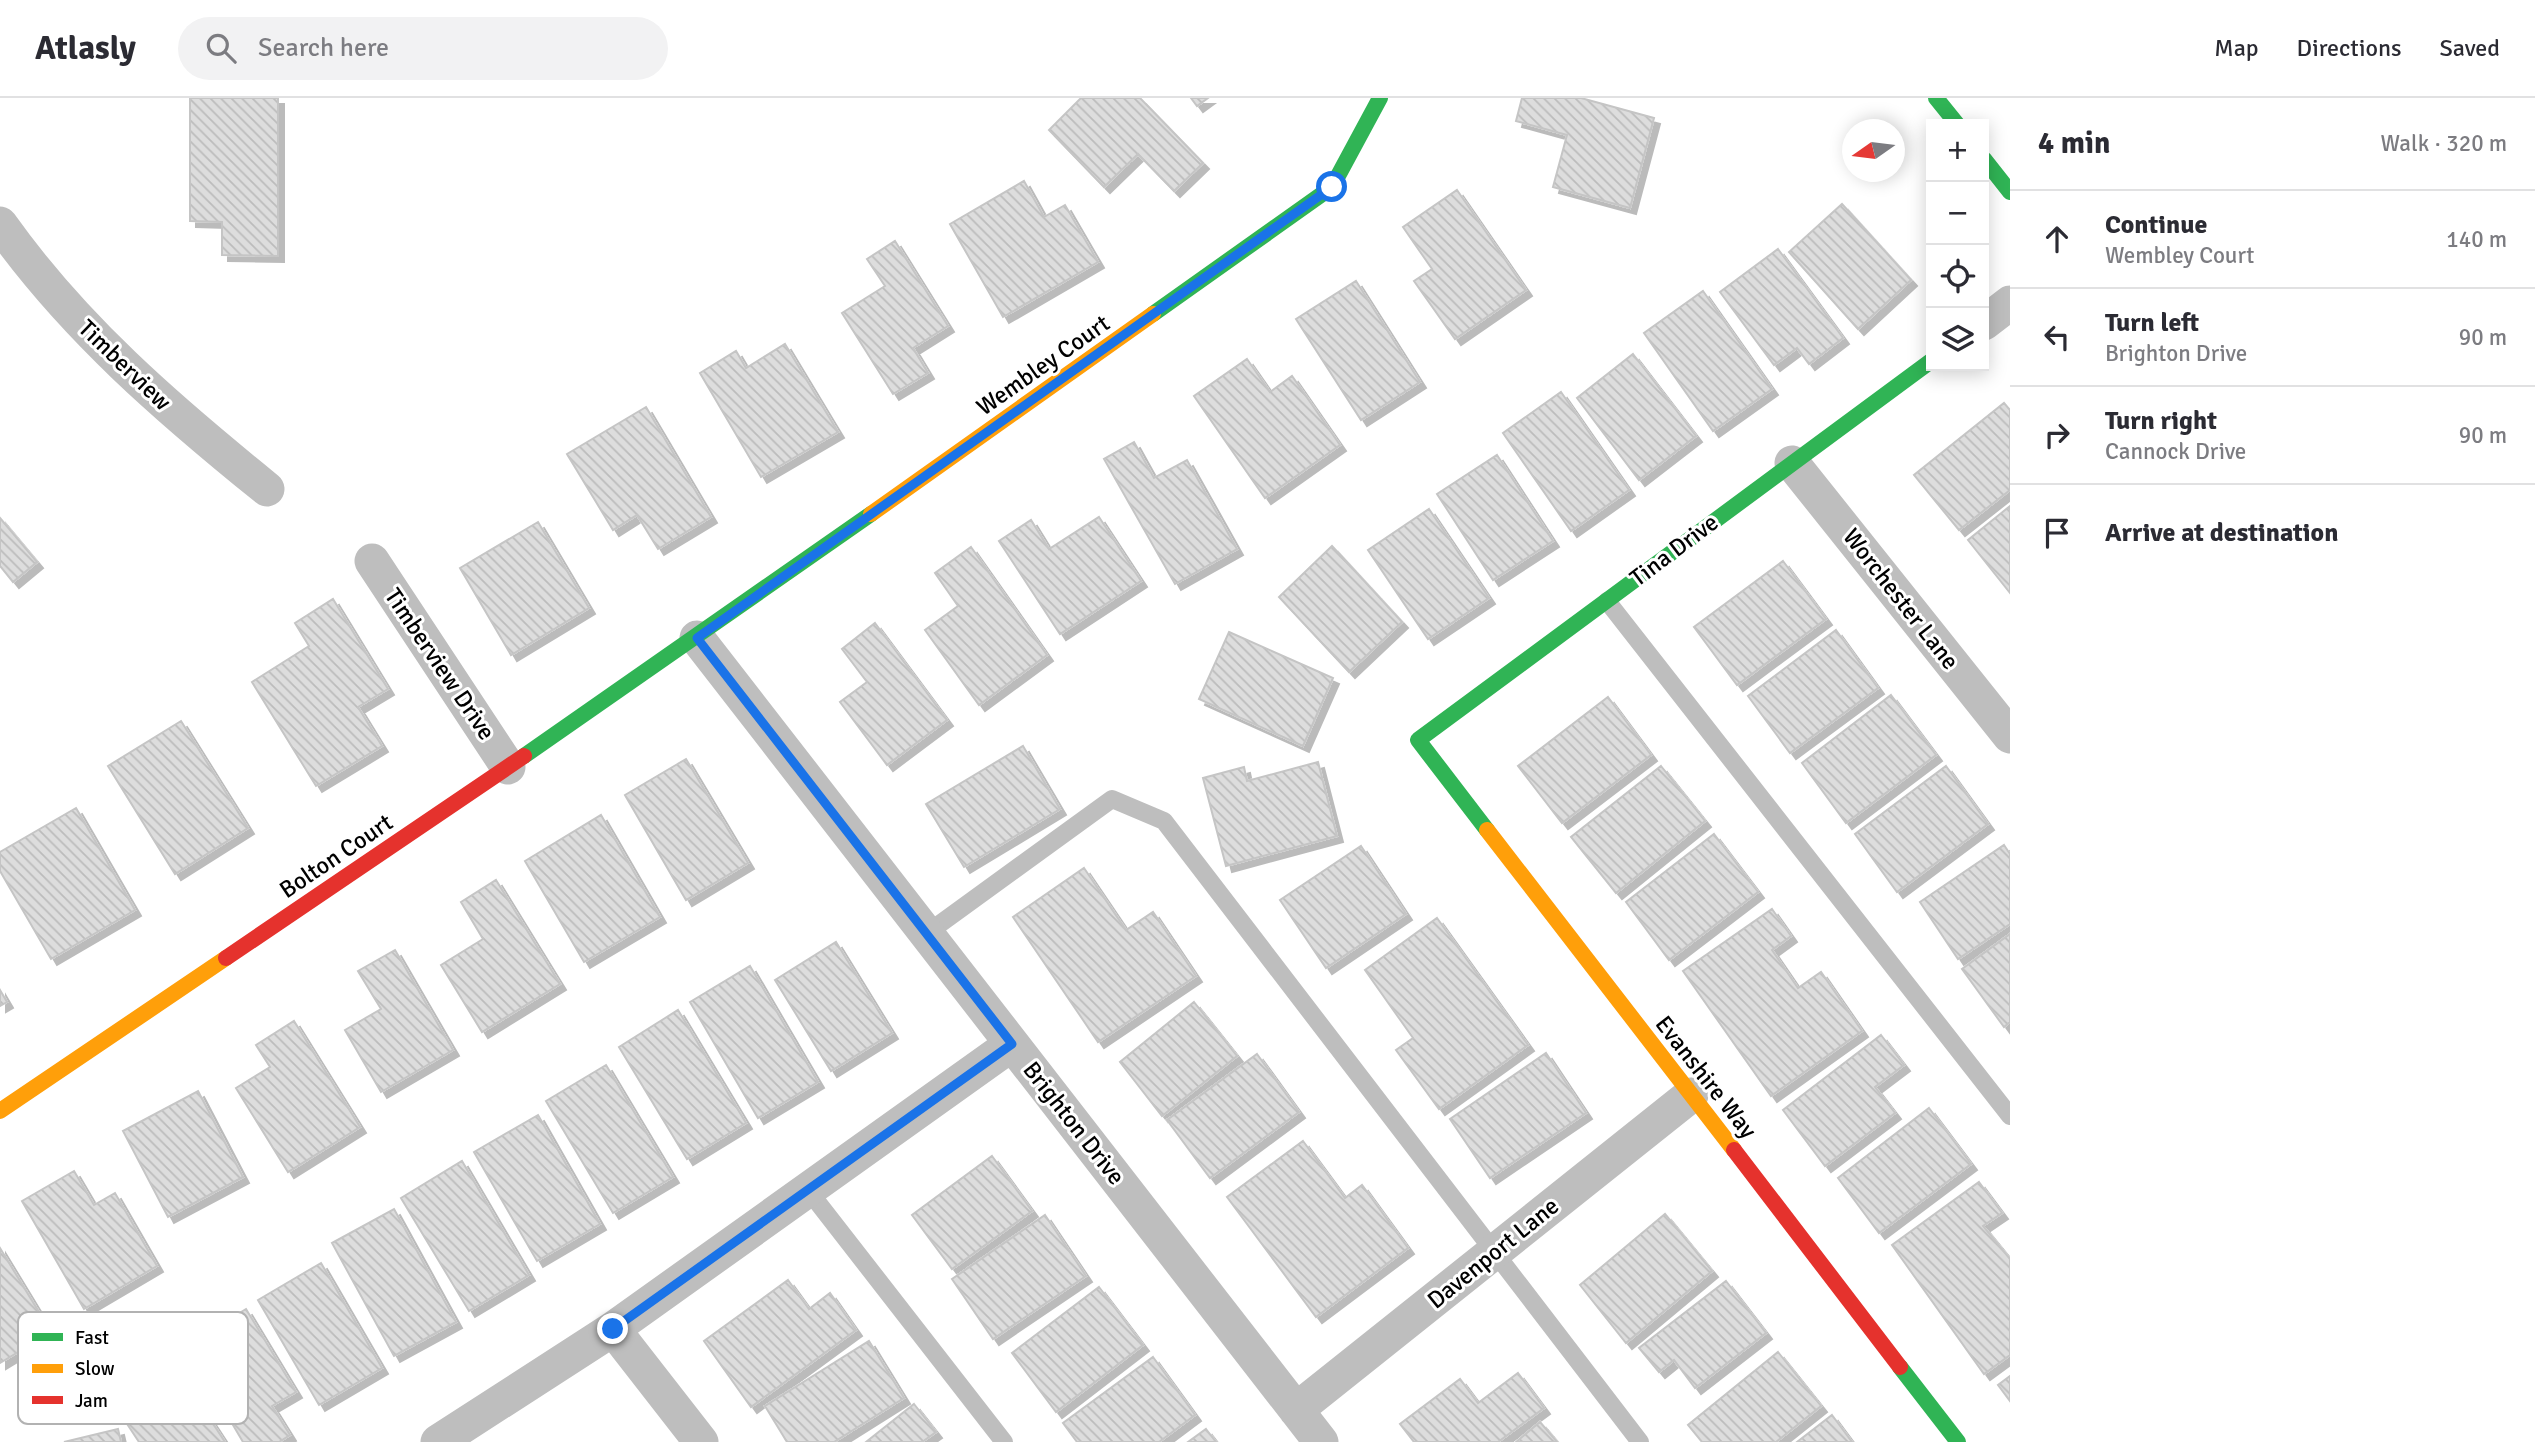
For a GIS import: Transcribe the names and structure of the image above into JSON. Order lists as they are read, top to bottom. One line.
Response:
{"streets":{"street":["Timberview","Wembley Court","Tina Drive","Worchester Lane","Timberview Drive","Bolton Court","Evanshire Way","Brighton Drive","Davenport Lane"]},"crossings":[["Wembley Court","Bolton Court"],["Wembley Court","Brighton Drive"],["Tina Drive","Worchester Lane"],["Tina Drive","Evanshire Way"],["Timberview Drive","Bolton Court"],["Bolton Court","Brighton Drive"],["Evanshire Way","Davenport Lane"],["Brighton Drive","Davenport Lane"]],"legend":["Fast","Slow","Jam"],"north":"left","page":{"header":"Atlasly","search":"Search here","nav":["Map","Directions","Saved"],"heading":["4 min","Walk · 320 m"],"map_buttons":["+","−"],"list":[["Continue","Wembley Court","140 m"],["Turn left","Brighton Drive","90 m"],["Turn right","Cannock Drive","90 m"],"Arrive at destination"]}}
